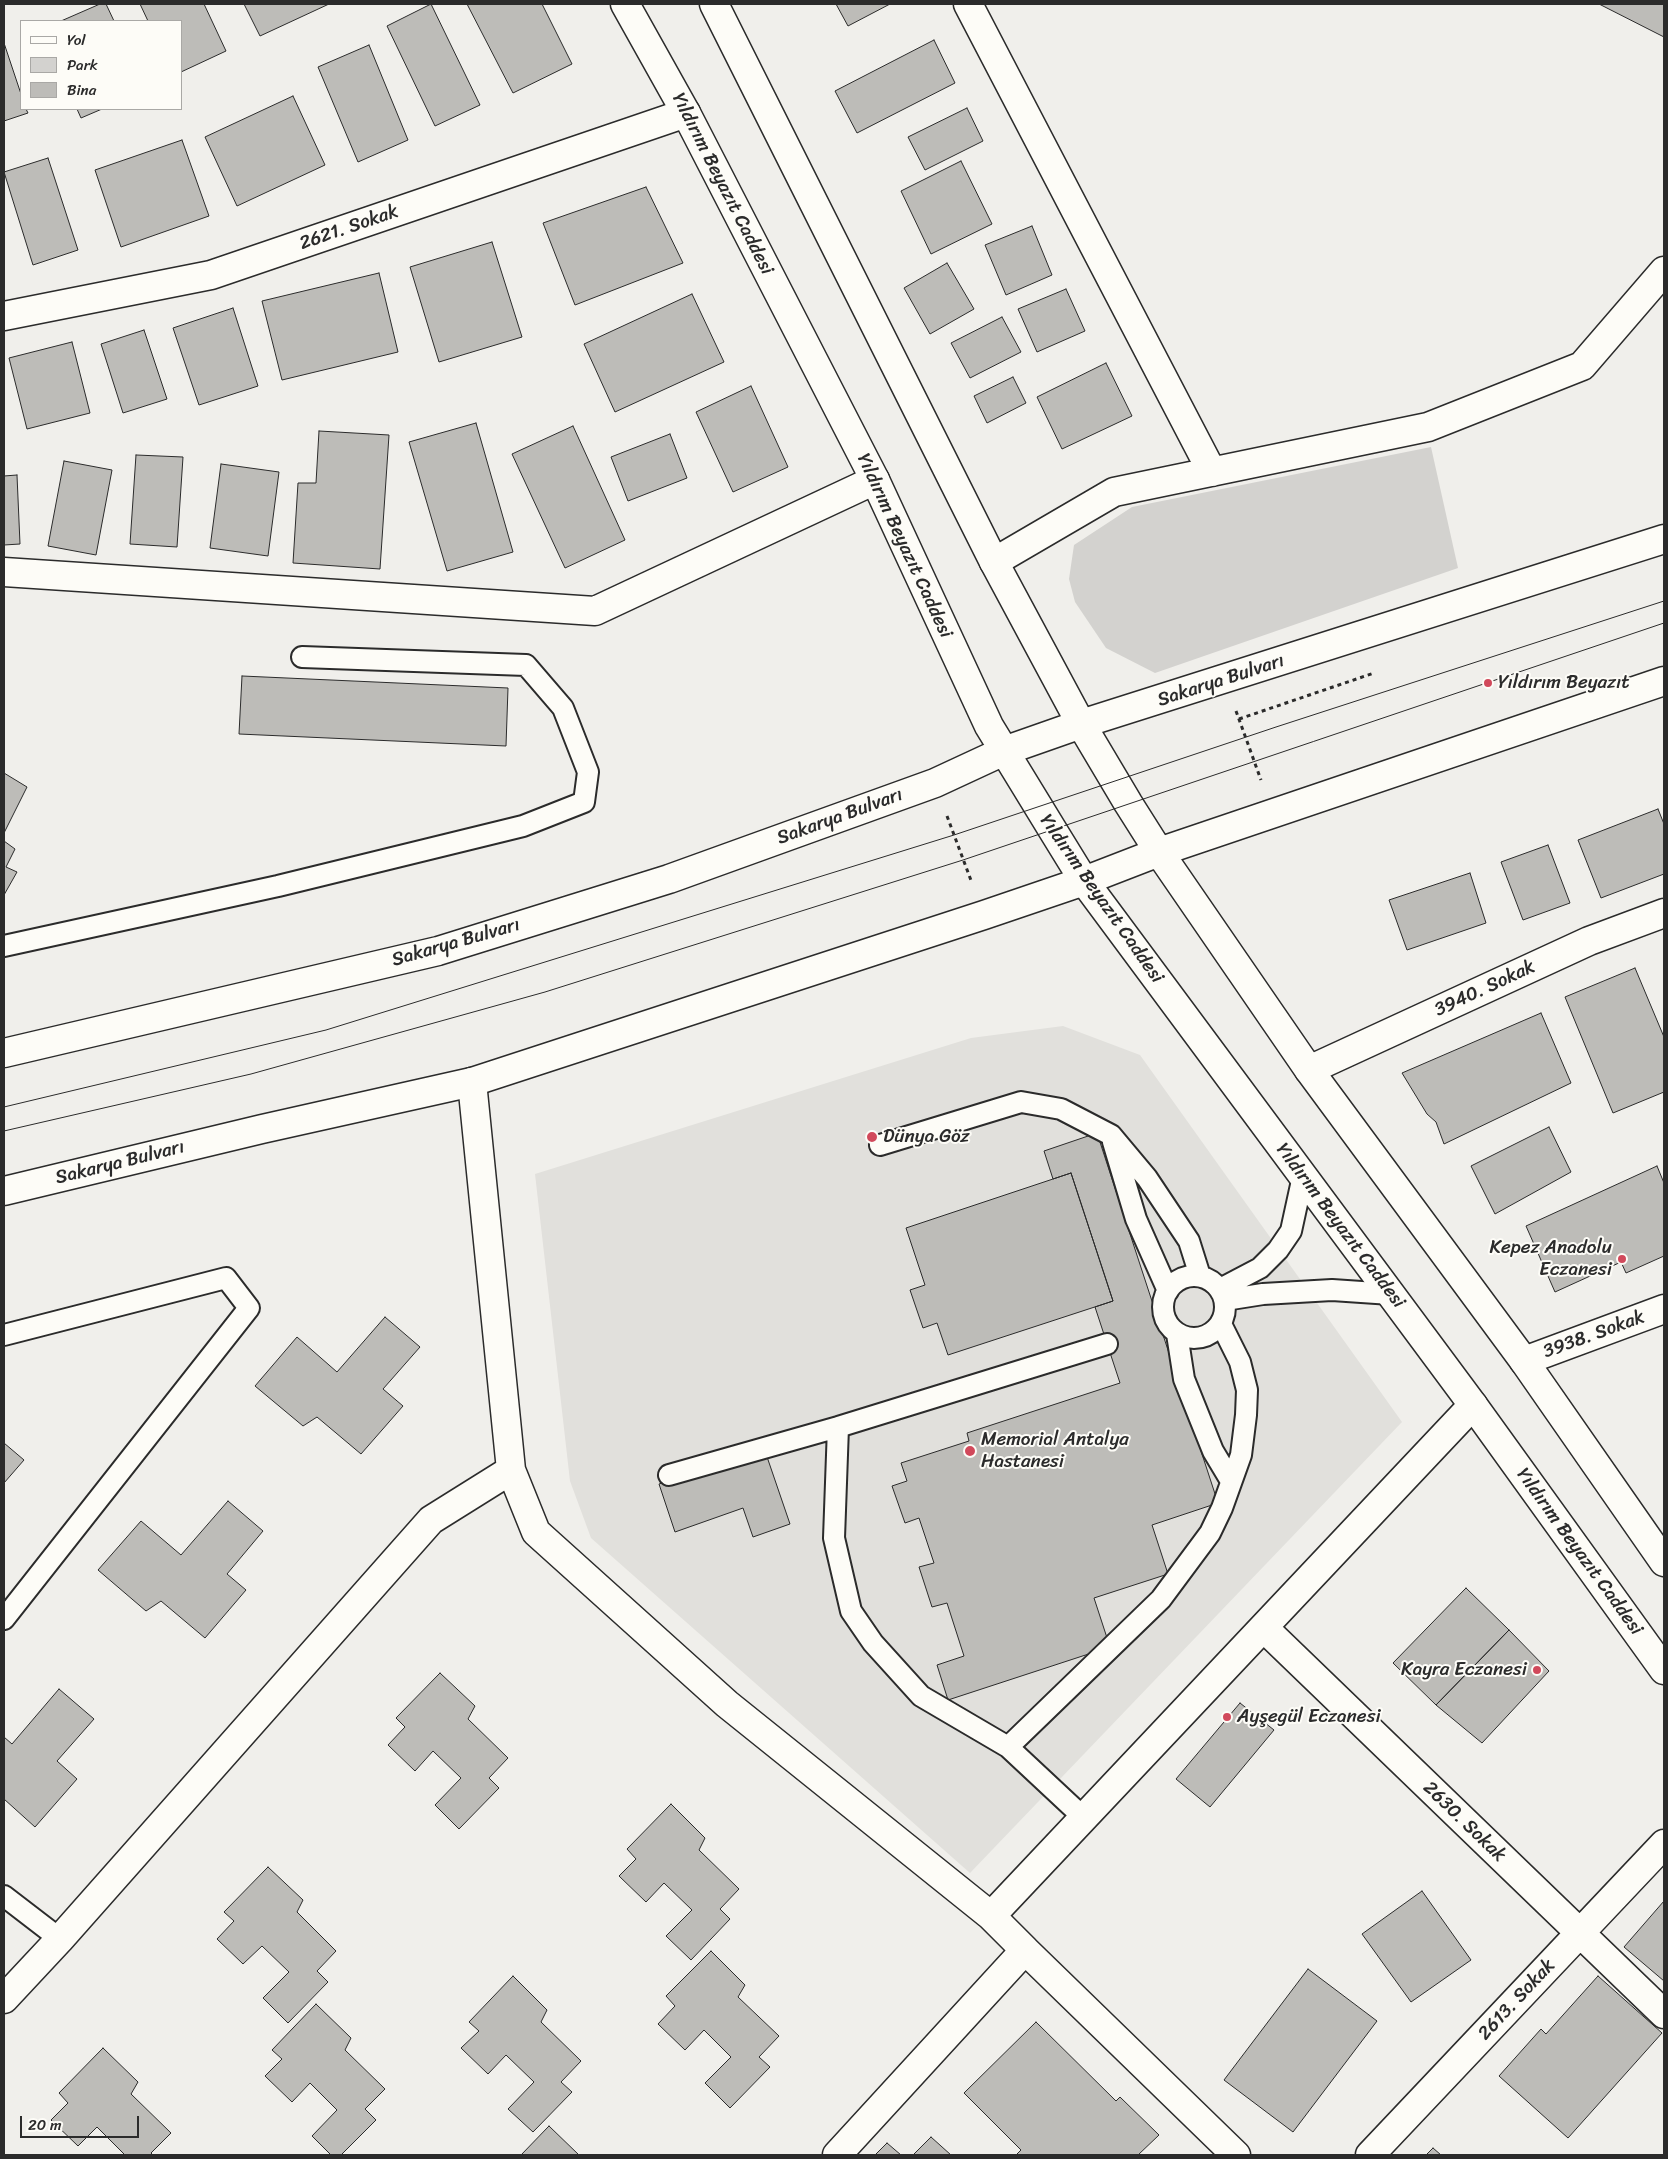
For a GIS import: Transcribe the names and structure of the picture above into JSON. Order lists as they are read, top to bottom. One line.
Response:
{"streets":{"street":["Yıldırım Beyazıt Caddesi","2621. Sokak","Sakarya Bulvarı","3940. Sokak","3938. Sokak","2630. Sokak","2613. Sokak"]},"crossings":[["Yıldırım Beyazıt Caddesi","2621. Sokak"],["Yıldırım Beyazıt Caddesi","Sakarya Bulvarı"],["2630. Sokak","2613. Sokak"]],"places":["Yıldırım Beyazıt","Dünya Göz","Kepez Anadolu Eczanesi","Memorial Antalya Hastanesi","Kayra Eczanesi","Ayşegül Eczanesi"],"legend":["Yol","Park","Bina"],"scale_bar":"20 m"}
